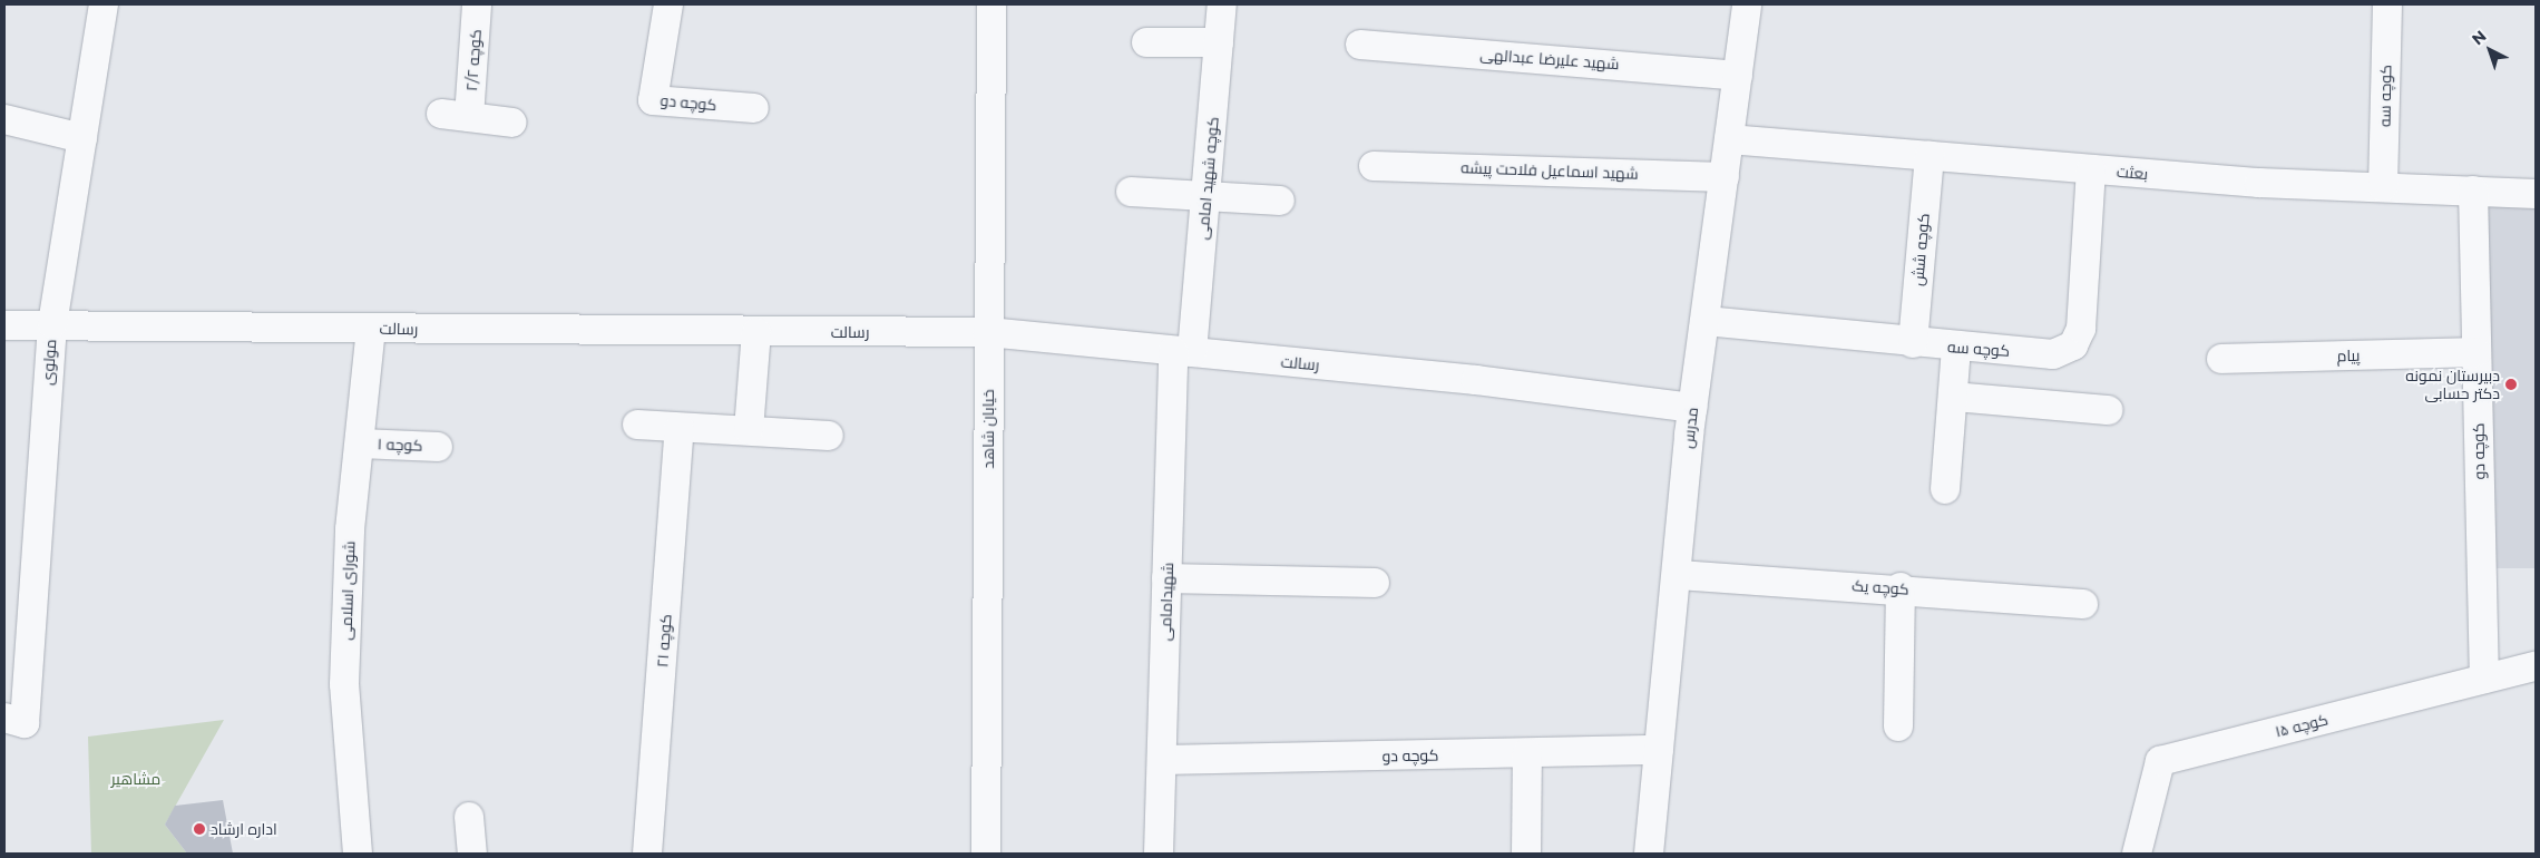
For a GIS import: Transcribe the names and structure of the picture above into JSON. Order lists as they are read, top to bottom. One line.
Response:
{"streets":{"street":["شهید علیرضا عبدالهی","کوچه ۲/۲","کوچه سه","کوچه دو","شهید اسماعیل فلاحت پیشه","بعثت","کوچه شهید امامی","کوچه شش","رسالت","پیام","مولوی","مدرس","خیابان شاهد","کوچه ۱","کوچه یک","شورای اسلامی","شهیدامامی","کوچه ۲۱","کوچه ۱۵"]},"crossings":[["شهید علیرضا عبدالهی","مدرس"],["کوچه سه","بعثت"],["کوچه سه","کوچه شش"],["کوچه سه","مدرس"],["کوچه دو","بعثت"],["کوچه دو","پیام"],["کوچه دو","مدرس"],["کوچه دو","شهیدامامی"],["کوچه دو","کوچه ۱۵"],["شهید اسماعیل فلاحت پیشه","مدرس"],["بعثت","کوچه شش"],["بعثت","مدرس"],["کوچه شهید امامی","رسالت"],["کوچه شهید امامی","شهیدامامی"],["رسالت","مولوی"],["رسالت","مدرس"],["رسالت","خیابان شاهد"],["رسالت","شورای اسلامی"],["رسالت","شهیدامامی"],["مدرس","کوچه یک"],["کوچه ۱","شورای اسلامی"]],"parks":["مشاهیر"],"places":["دبیرستان نمونه دکتر حسابی","اداره ارشاد"],"north":"top left"}
